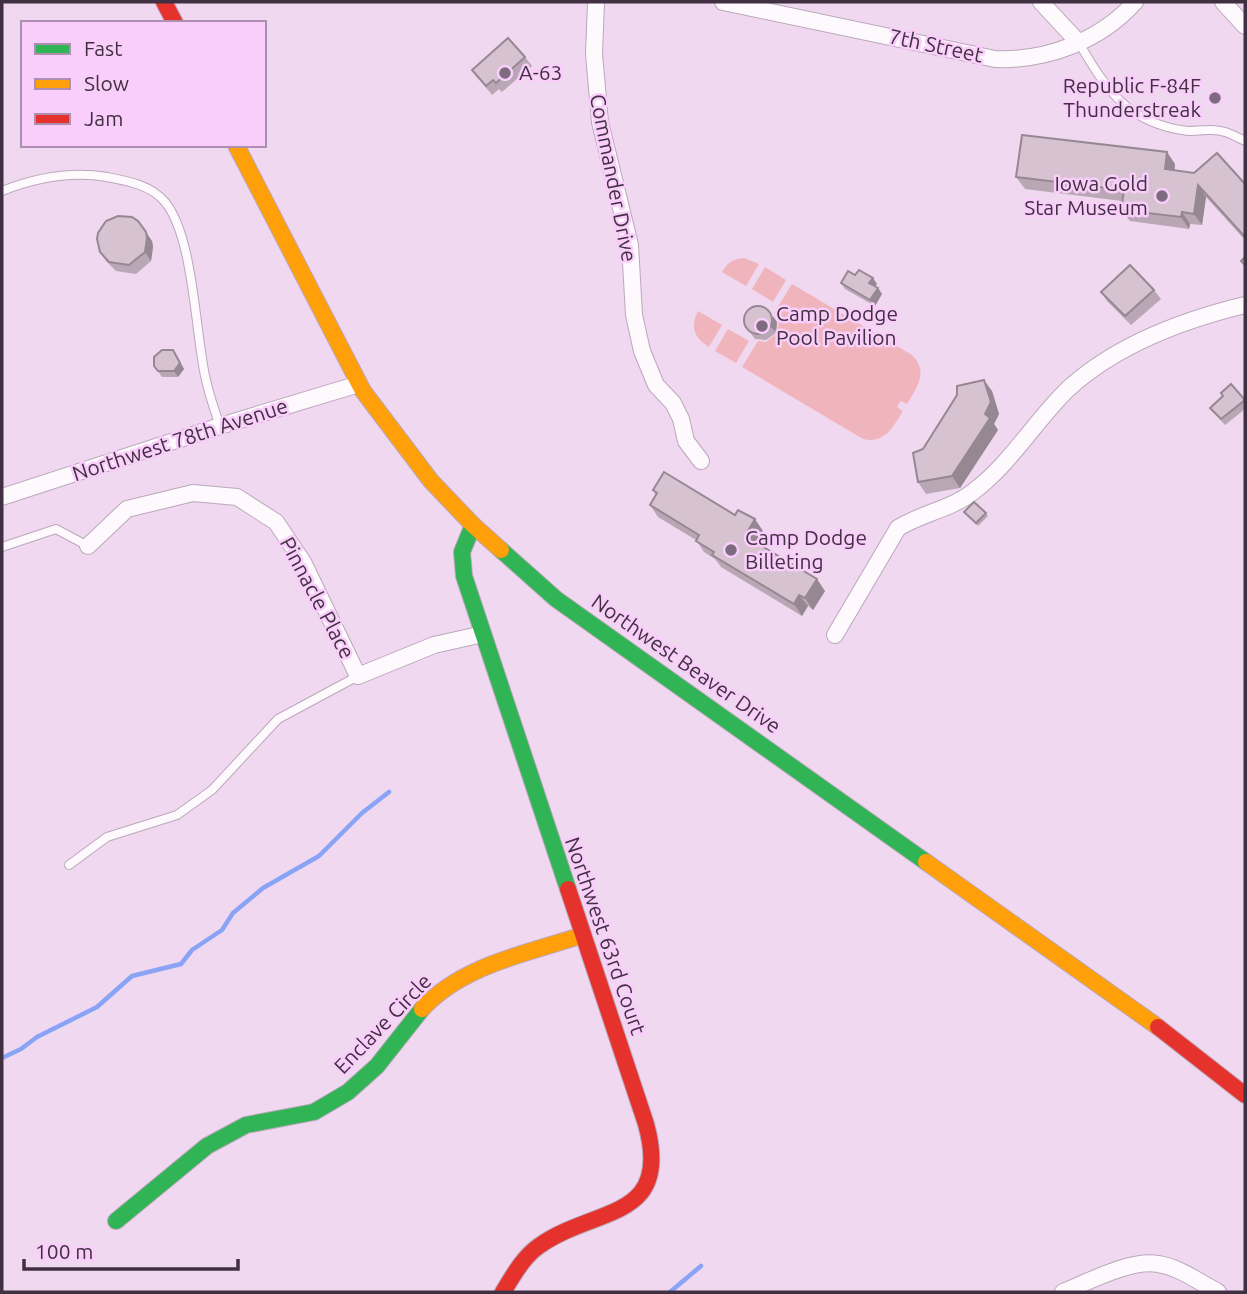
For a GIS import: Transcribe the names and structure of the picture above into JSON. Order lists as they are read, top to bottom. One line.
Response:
{"streets":{"street":["7th Street","Commander Drive","Northwest 78th Avenue","Pinnacle Place","Northwest Beaver Drive","Northwest 63rd Court","Enclave Circle"]},"crossings":[["Northwest 78th Avenue","Northwest Beaver Drive"],["Northwest Beaver Drive","Northwest 63rd Court"],["Northwest 63rd Court","Enclave Circle"]],"places":["A-63","Republic F-84F Thunderstreak","Iowa Gold Star Museum","Camp Dodge Pool Pavilion","Camp Dodge Billeting"],"legend":["Fast","Slow","Jam"],"scale_bar":"100 m"}
